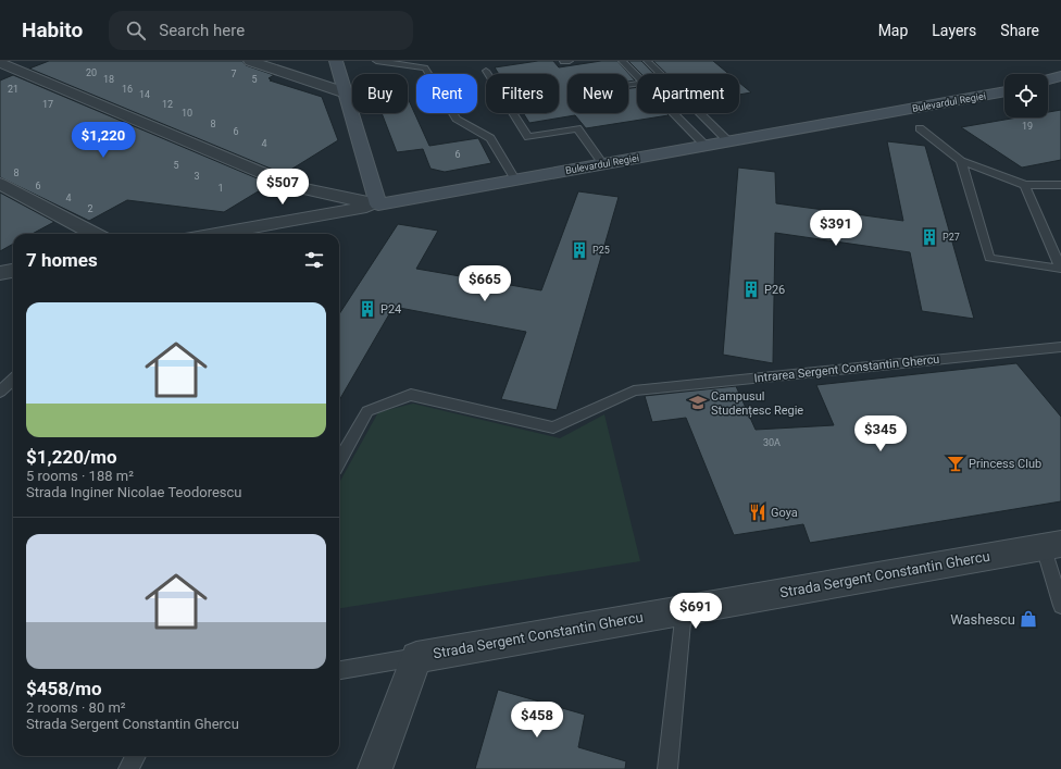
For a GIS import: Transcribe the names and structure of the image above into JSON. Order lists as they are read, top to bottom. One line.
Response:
{"streets":{"street":["Bulevardul Regiei","Strada Sergent Constantin Ghercu"],"lane":["Intrarea Sergent Constantin Ghercu"]},"places":{"building":["P27","P25","P26","P24"],"school or university":["Campusul Studențesc Regie"],"bar":["Princess Club"],"restaurant":["Goya"],"shop":["Washescu"]},"house_numbers":["20","7","18","5","21","16","14","17","12","10","8","19","6","4","6","5","8","3","6","1","4","2","30A"],"page":{"header":"Habito","search":"Search here","nav":["Map","Layers","Share"],"chip":["Buy","Rent","Filters","New","Apartment"],"price":["$1,220","$507","$391","$665","$345","$691","$458"],"heading":"7 homes","list":[{"name":"$1,220/mo","note":"5 rooms · 188 m² · Strada Inginer Nicolae Teodorescu"},{"name":"$458/mo","note":"2 rooms · 80 m² · Strada Sergent Constantin Ghercu"}]}}
